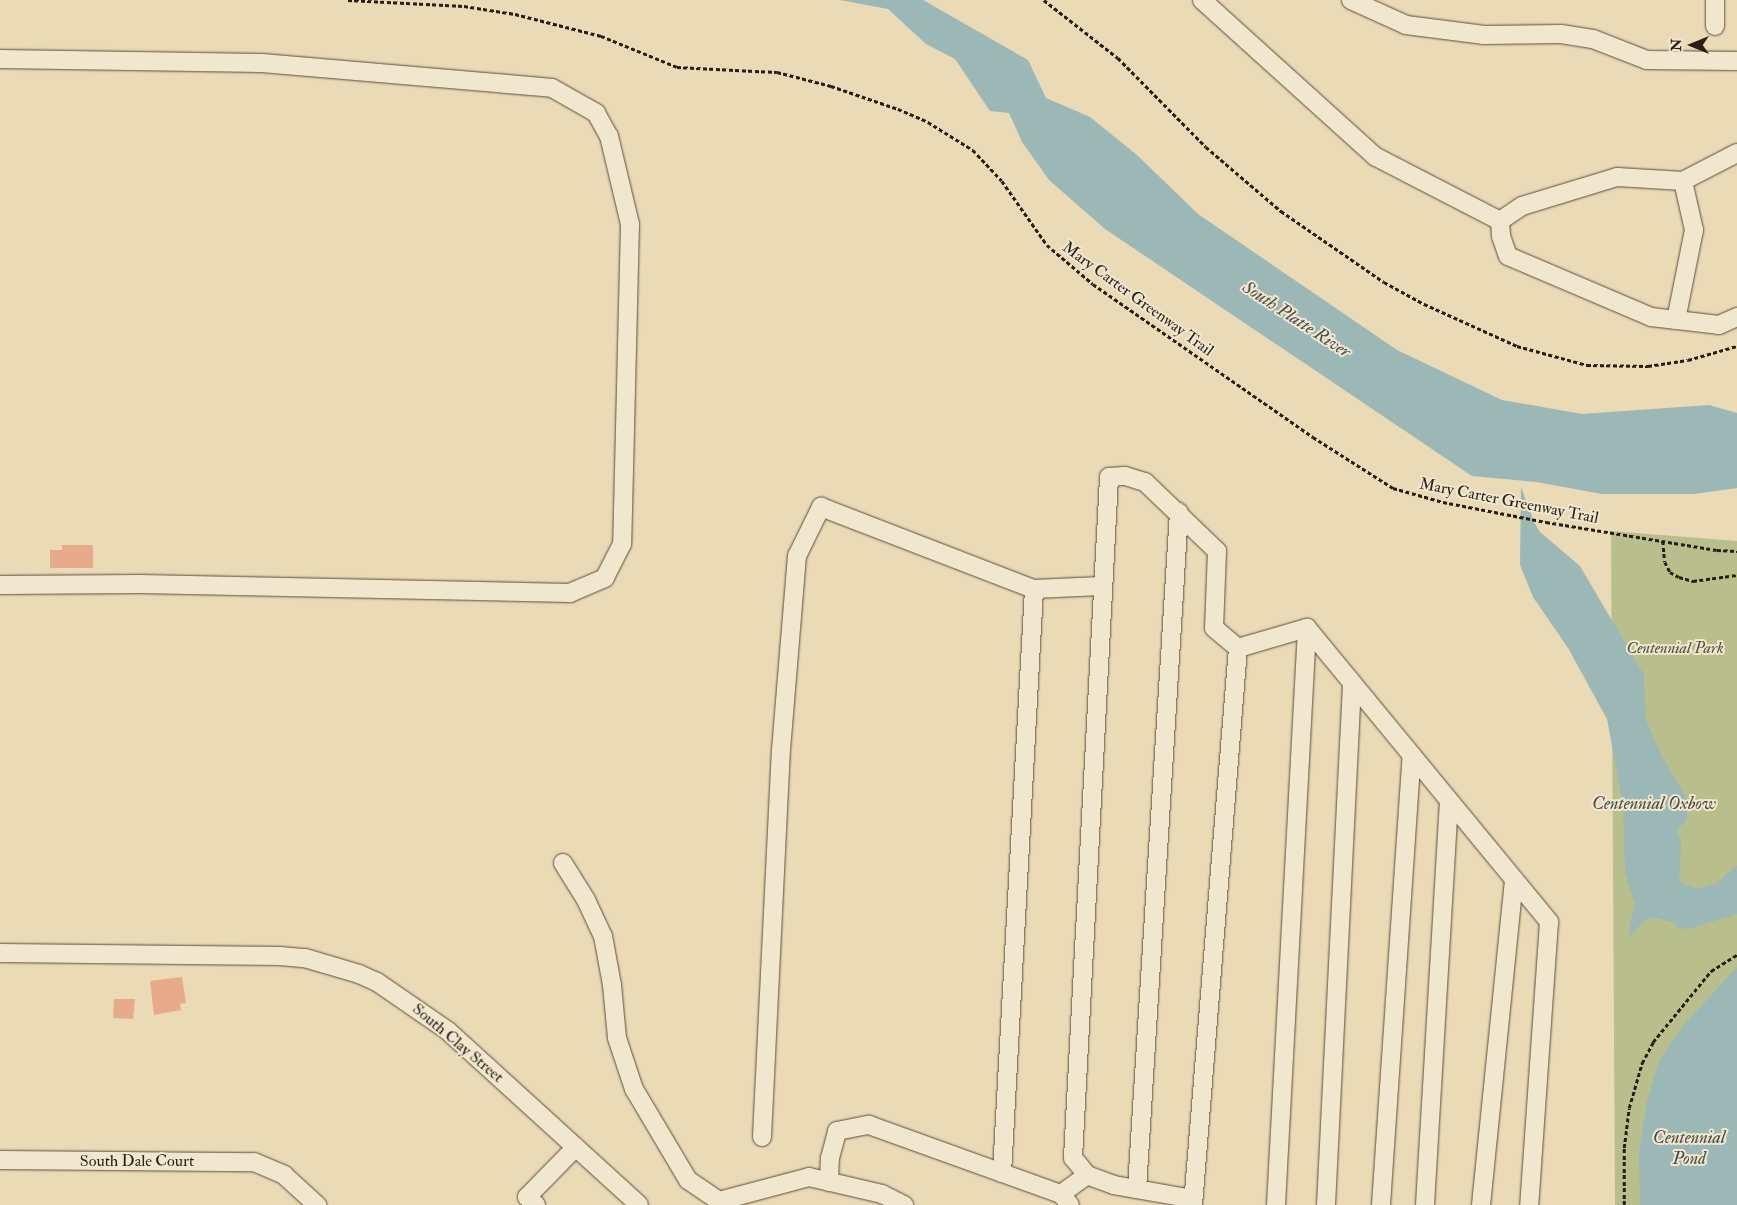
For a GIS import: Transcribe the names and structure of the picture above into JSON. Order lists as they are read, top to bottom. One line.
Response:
{"streets":{"street":["South Clay Street","South Dale Court"],"path":["Mary Carter Greenway Trail"]},"water":["South Platte River","Centennial Oxbow","Centennial Pond"],"parks":["Centennial Park"],"north":"left"}
